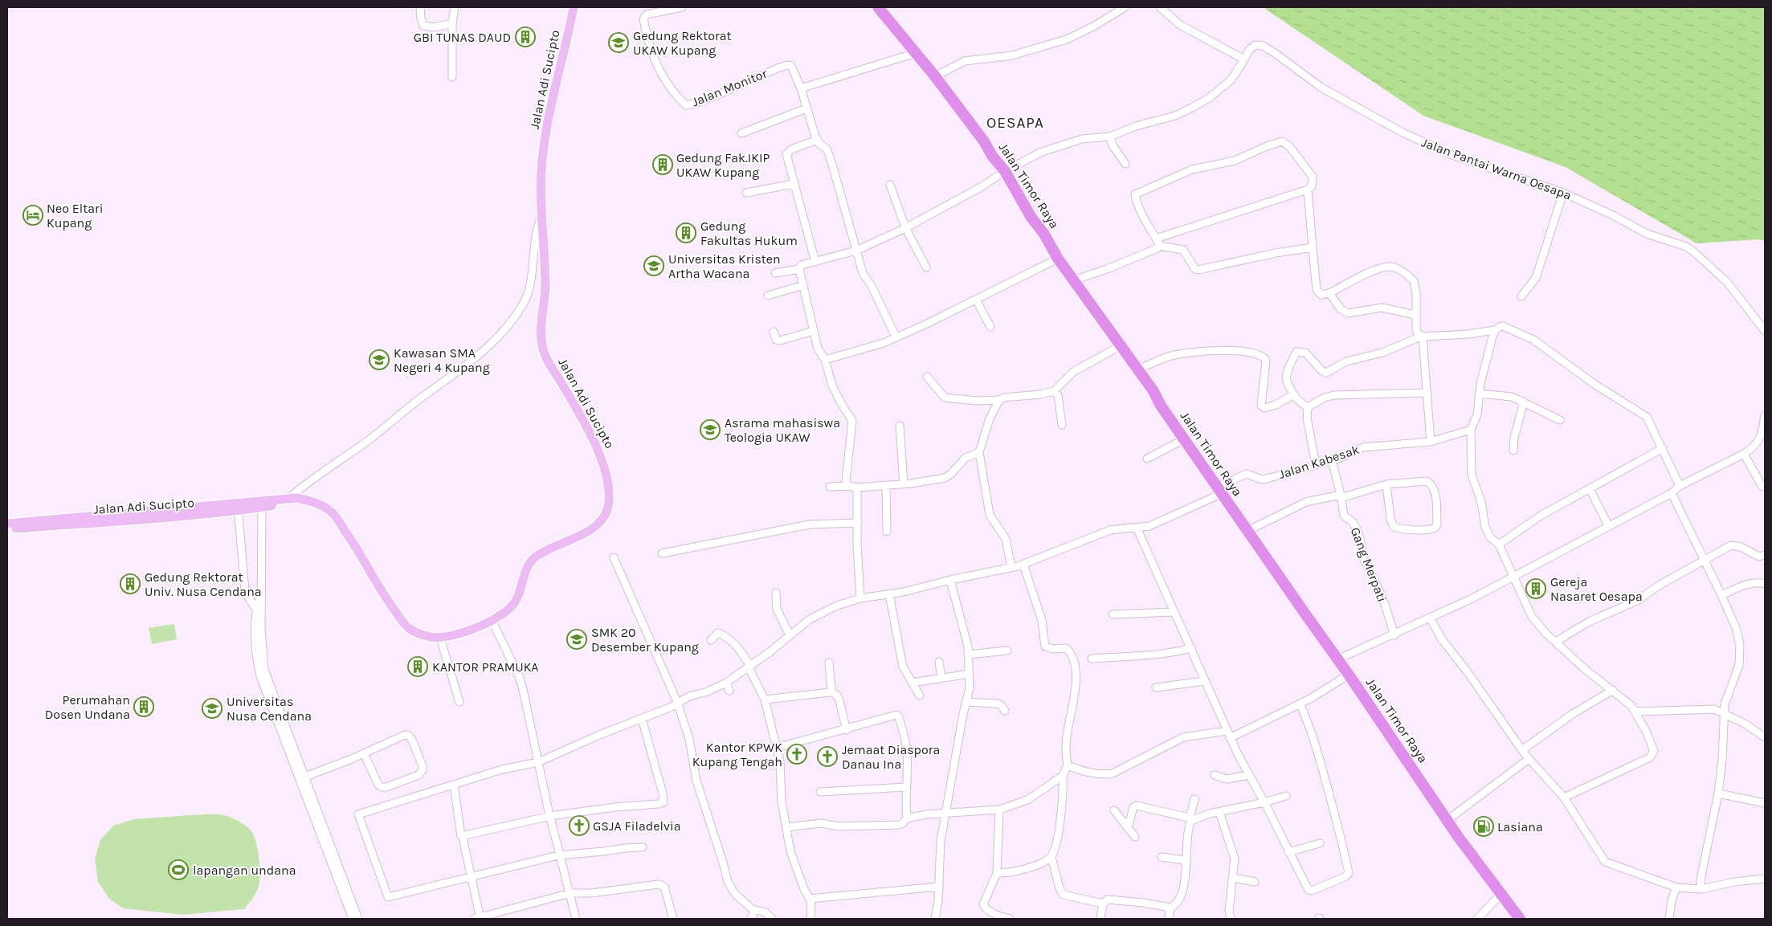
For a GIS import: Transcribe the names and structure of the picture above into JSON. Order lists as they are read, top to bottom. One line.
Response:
{"streets":{"highway":["Jalan Timor Raya"],"main road":["Jalan Adi Sucipto"],"street":["Jalan Monitor","Jalan Pantai Warna Oesapa","Jalan Kabesak","Gang Merpati"]},"crossings":[["Jalan Pantai Warna Oesapa","Jalan Timor Raya"],["Jalan Timor Raya","Jalan Kabesak"],["Jalan Kabesak","Gang Merpati"]],"districts":["OESAPA"],"places":{"building":["GBI TUNAS DAUD","Gedung Fak.IKIP UKAW Kupang","Gedung Fakultas Hukum","Gedung Rektorat Univ. Nusa Cendana","Gereja Nasaret Oesapa","KANTOR PRAMUKA","Perumahan Dosen Undana"],"school or university":["Gedung Rektorat UKAW Kupang","Universitas Kristen Artha Wacana","Kawasan SMA Negeri 4 Kupang","Asrama mahasiswa Teologia UKAW","SMK 20 Desember Kupang","Universitas Nusa Cendana"],"hotel":["Neo Eltari Kupang"],"church":["Kantor KPWK Kupang Tengah","Jemaat Diaspora Danau Ina","GSJA Filadelvia"],"fuel station":["Lasiana"],"sports":["lapangan undana"]}}
